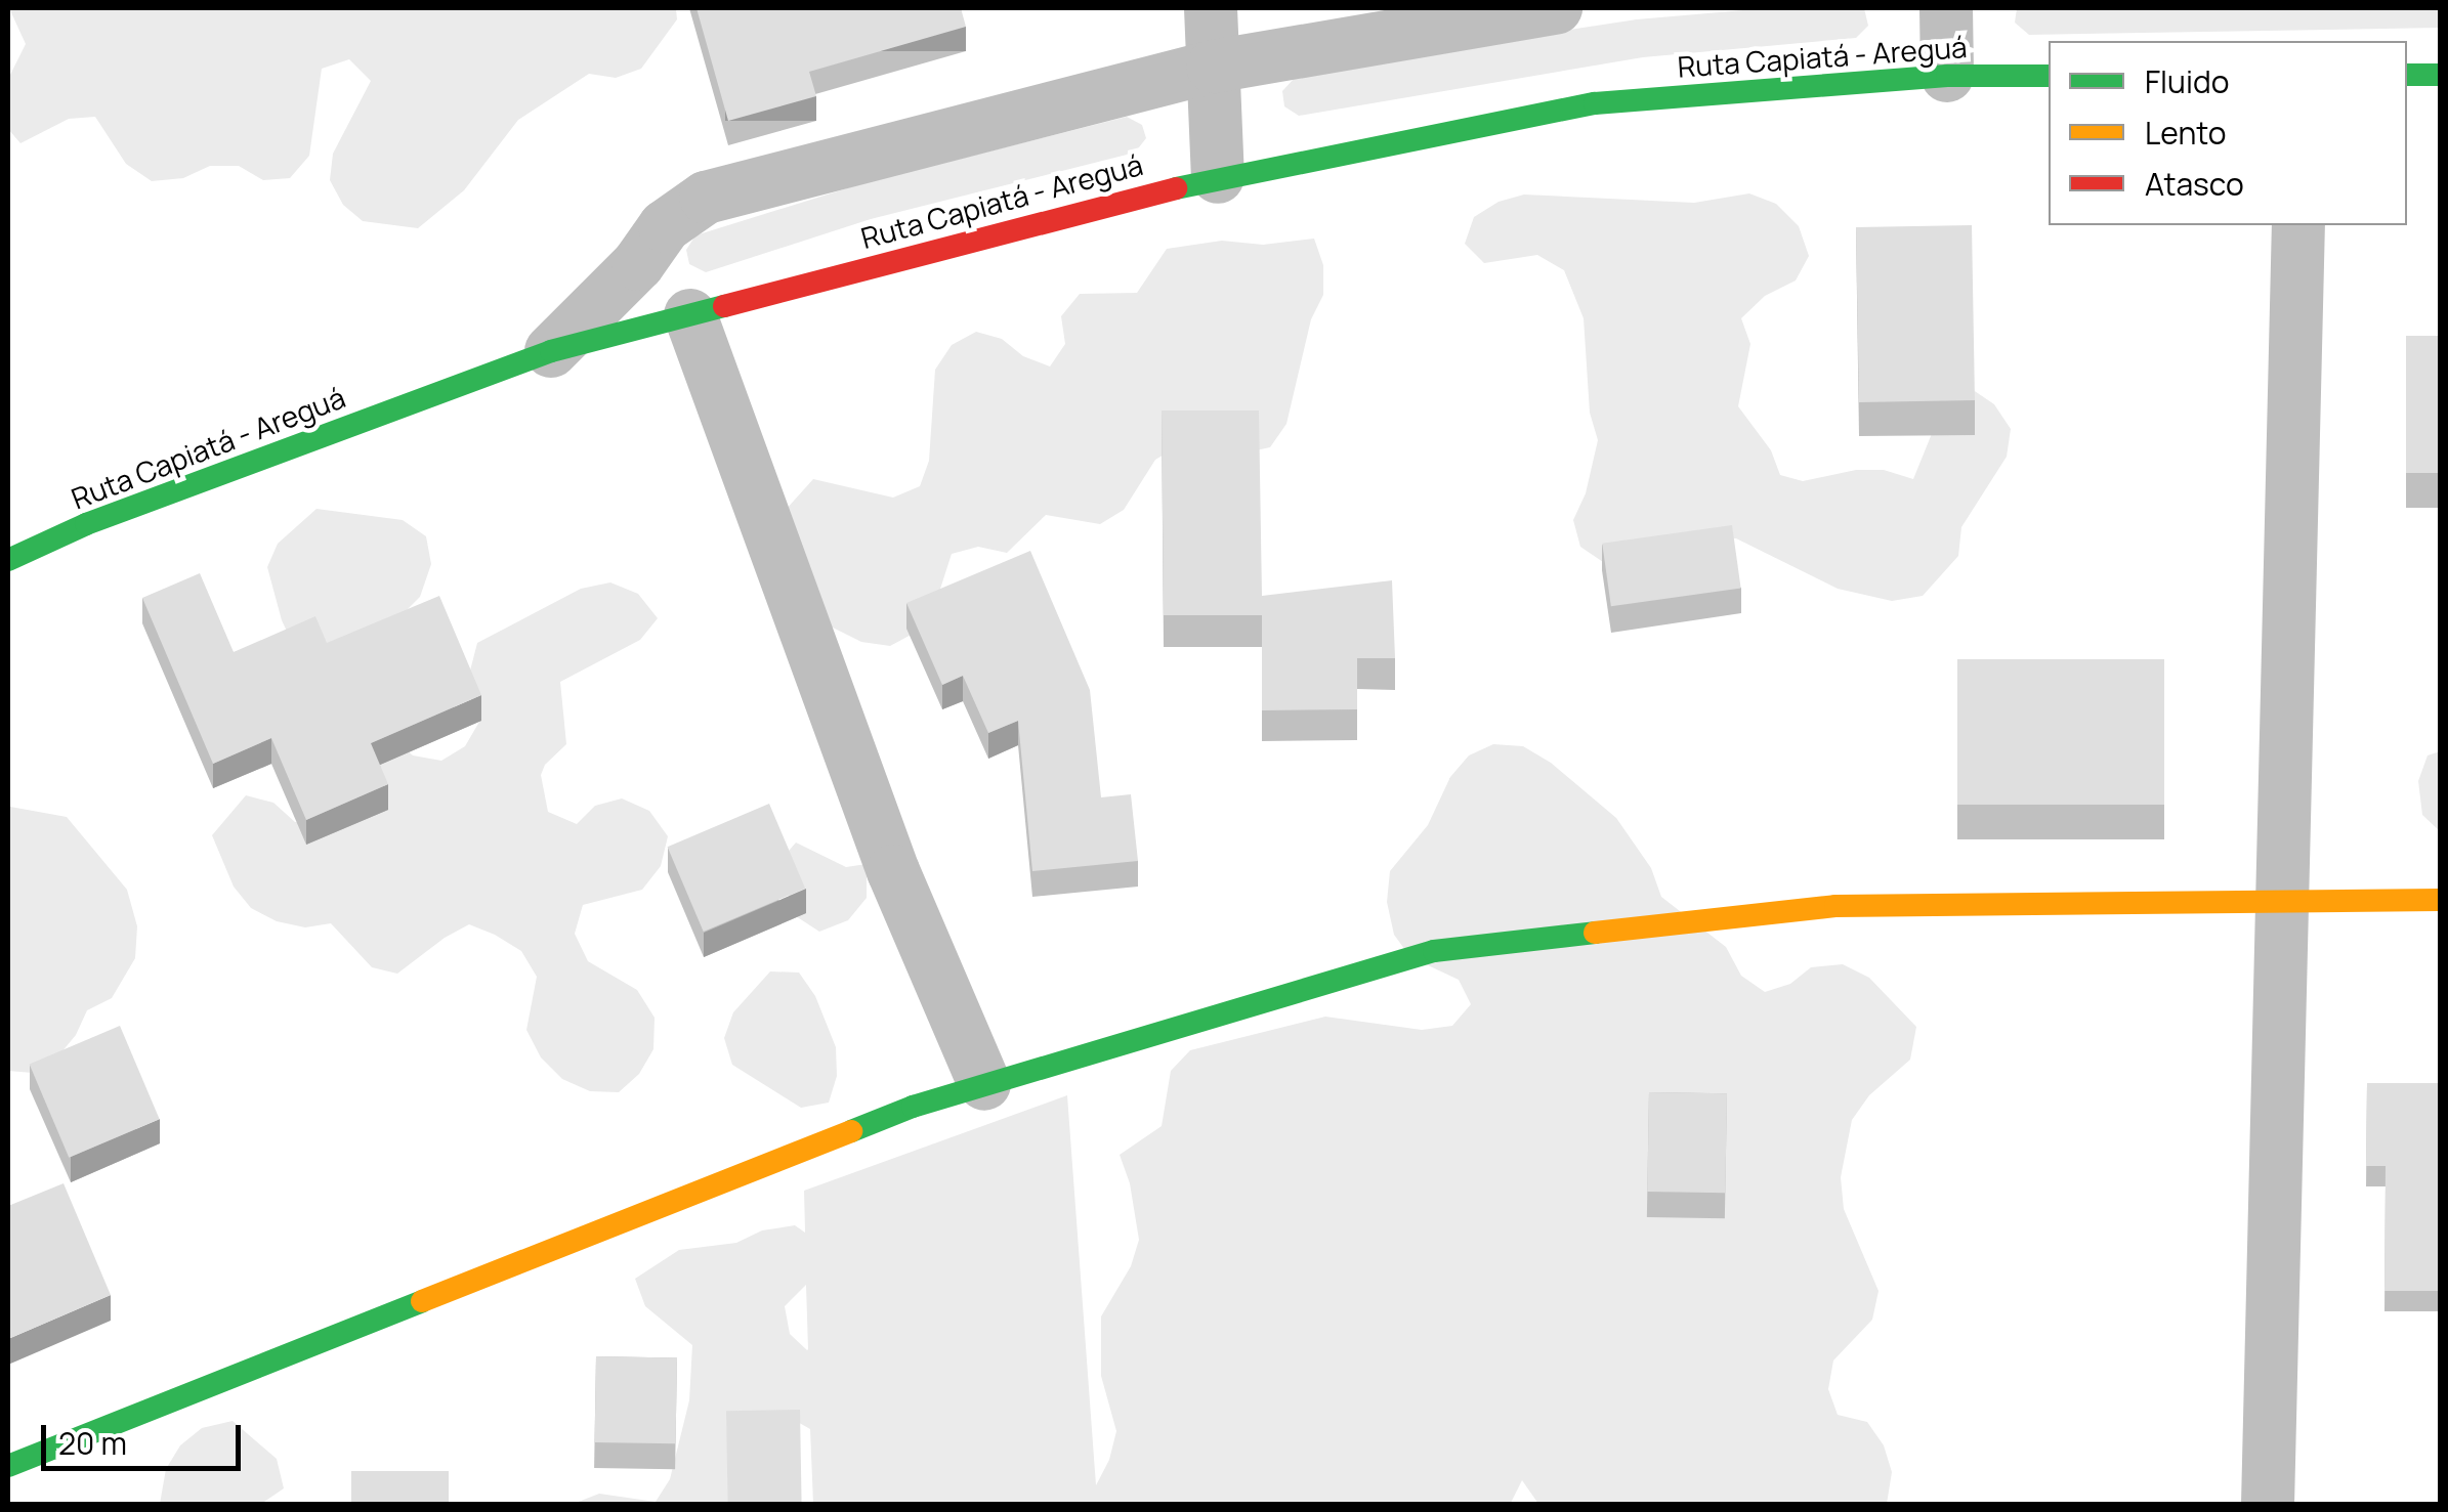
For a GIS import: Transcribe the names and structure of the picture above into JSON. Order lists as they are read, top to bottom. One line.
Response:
{"streets":{"street":["Ruta Capiatá - Areguá"]},"legend":["Fluido","Lento","Atasco"],"scale_bar":"20 m"}
